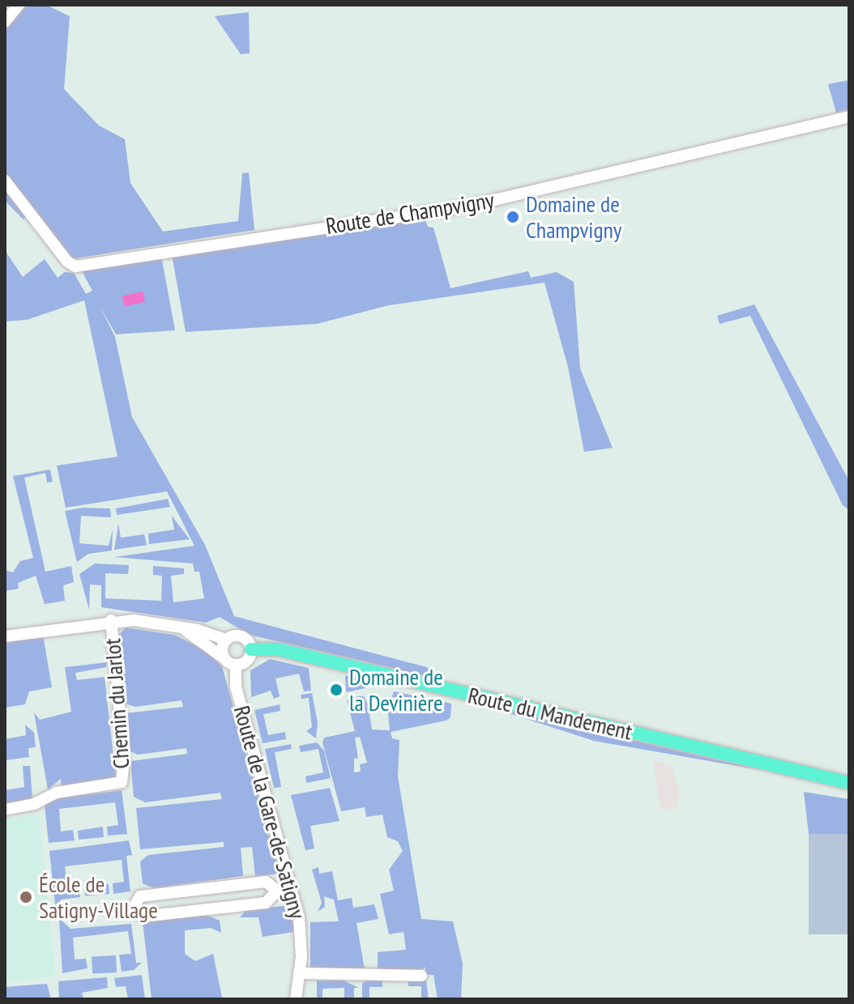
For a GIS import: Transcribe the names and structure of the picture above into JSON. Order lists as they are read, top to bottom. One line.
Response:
{"streets":{"main road":["Route du Mandement"],"street":["Route de Champvigny","Chemin du Jarlot","Route de la Gare-de-Satigny"]},"crossings":[["Route du Mandement","Route de la Gare-de-Satigny"]],"places":["Domaine de Champvigny","Domaine de la Devinière","École de Satigny-Village"]}
